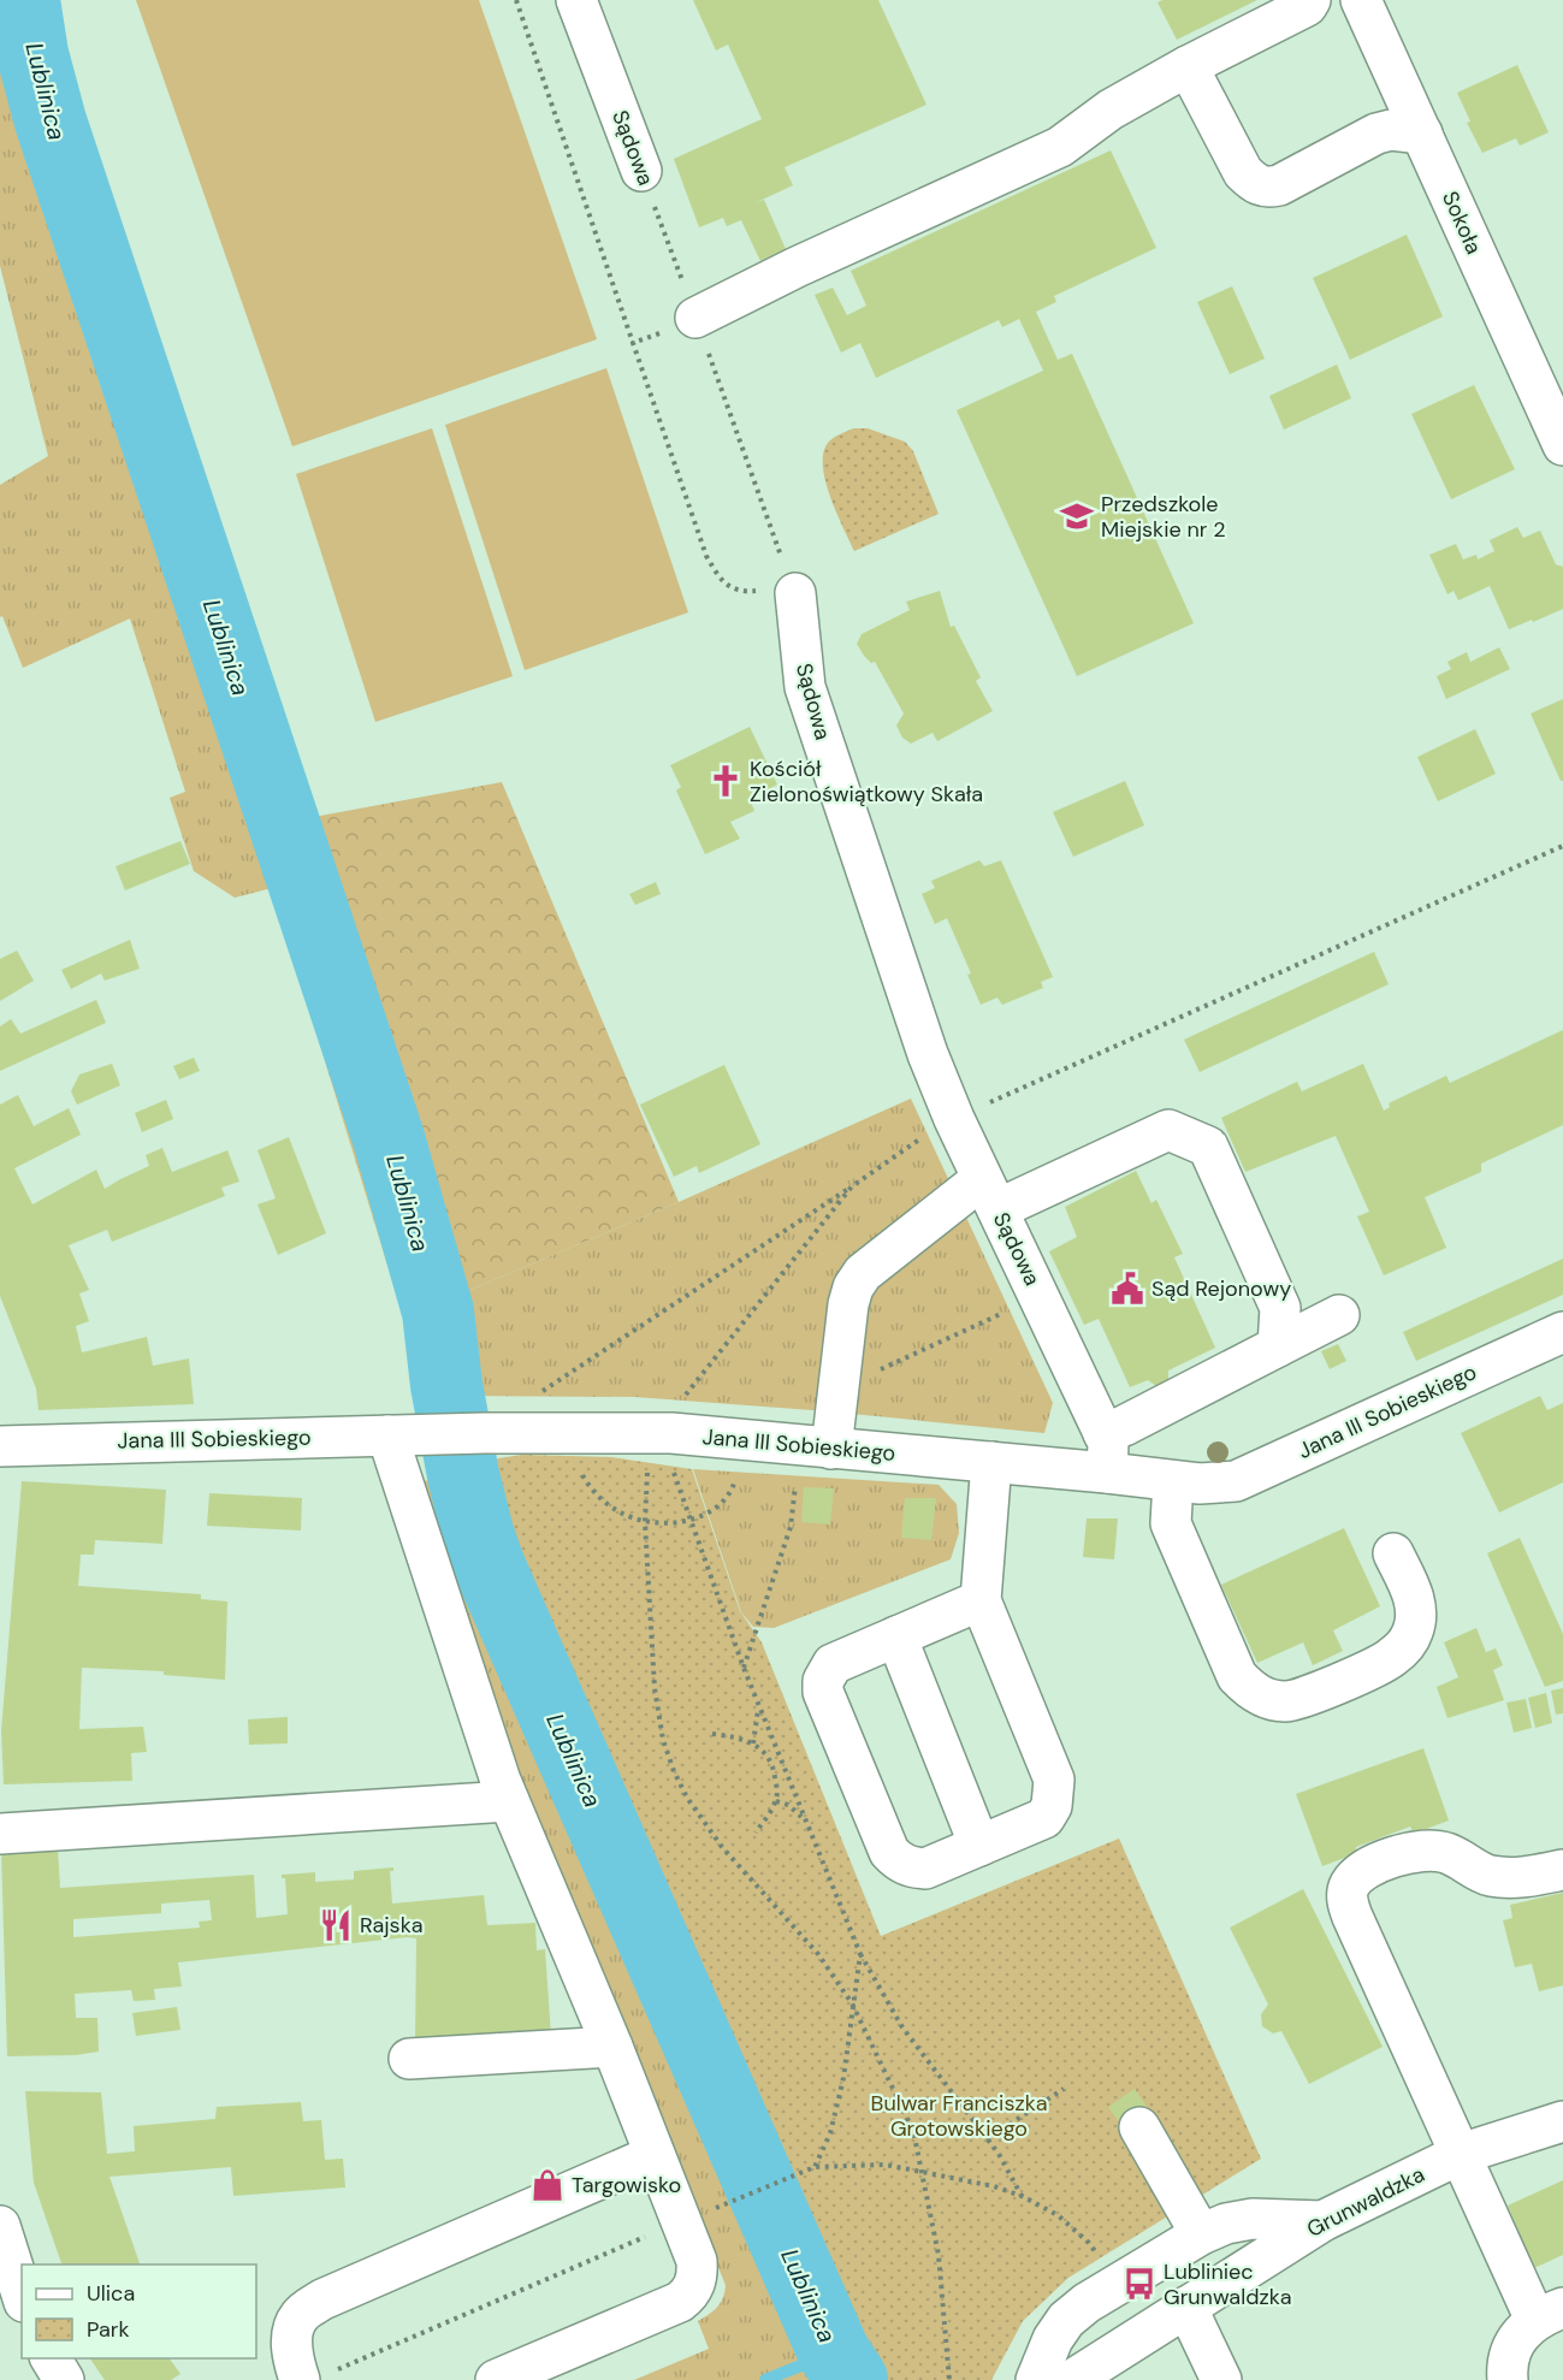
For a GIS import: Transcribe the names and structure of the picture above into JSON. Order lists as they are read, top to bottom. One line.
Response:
{"streets":{"street":["Sądowa","Sokoła","Jana III Sobieskiego","Grunwaldzka"]},"crossings":[["Sądowa","Jana III Sobieskiego"]],"water":["Lublinica"],"parks":["Bulwar Franciszka Grotowskiego"],"places":{"school or university":["Przedszkole Miejskie nr 2"],"church":["Kościół Zielonoświątkowy Skała"],"public building":["Sąd Rejonowy"],"restaurant":["Rajska"],"shop":["Targowisko"],"bus stop":["Lubliniec Grunwaldzka"]},"legend":["Ulica","Park"]}
